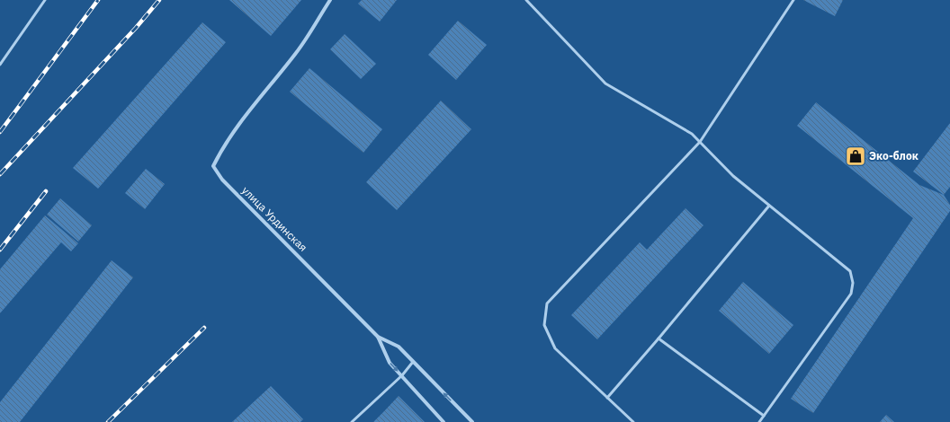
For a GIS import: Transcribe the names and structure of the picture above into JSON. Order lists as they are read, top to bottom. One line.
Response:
{"streets":{"street":["улица Урдинская"]},"places":{"shop":["Эко-блок"]}}
